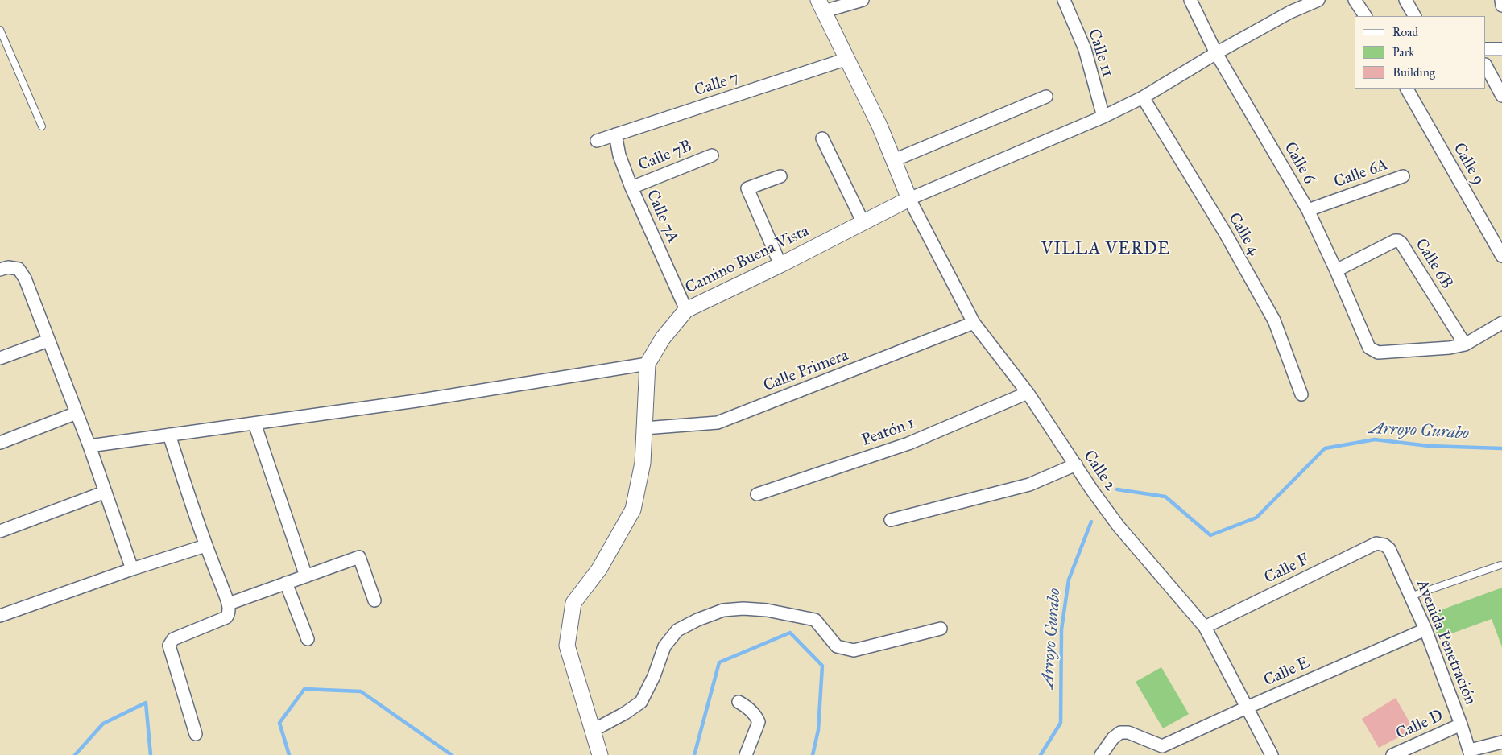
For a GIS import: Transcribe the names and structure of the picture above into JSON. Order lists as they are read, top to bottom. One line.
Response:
{"streets":{"street":["Calle 11","Calle 7","Calle 7B","Calle 6","Calle 9","Calle 6A","Calle 7A","Calle 4","Camino Buena Vista","Calle 6B","Calle Primera","Peatón 1","Calle 2","Calle F","Avenida Penetración","Calle E","Calle D"]},"crossings":[["Calle 7","Calle 7A"],["Calle 7B","Calle 7A"],["Calle 6","Calle 6A"],["Calle 6","Calle 6B"],["Calle 7A","Camino Buena Vista"],["Camino Buena Vista","Calle Primera"],["Camino Buena Vista","Calle 2"],["Calle Primera","Calle 2"],["Peatón 1","Calle 2"],["Calle 2","Calle F"],["Calle 2","Calle E"],["Calle F","Avenida Penetración"],["Avenida Penetración","Calle E"],["Avenida Penetración","Calle D"]],"districts":["VILLA VERDE"],"water":["Arroyo Gurabo"],"legend":["Road","Park","Building"]}
